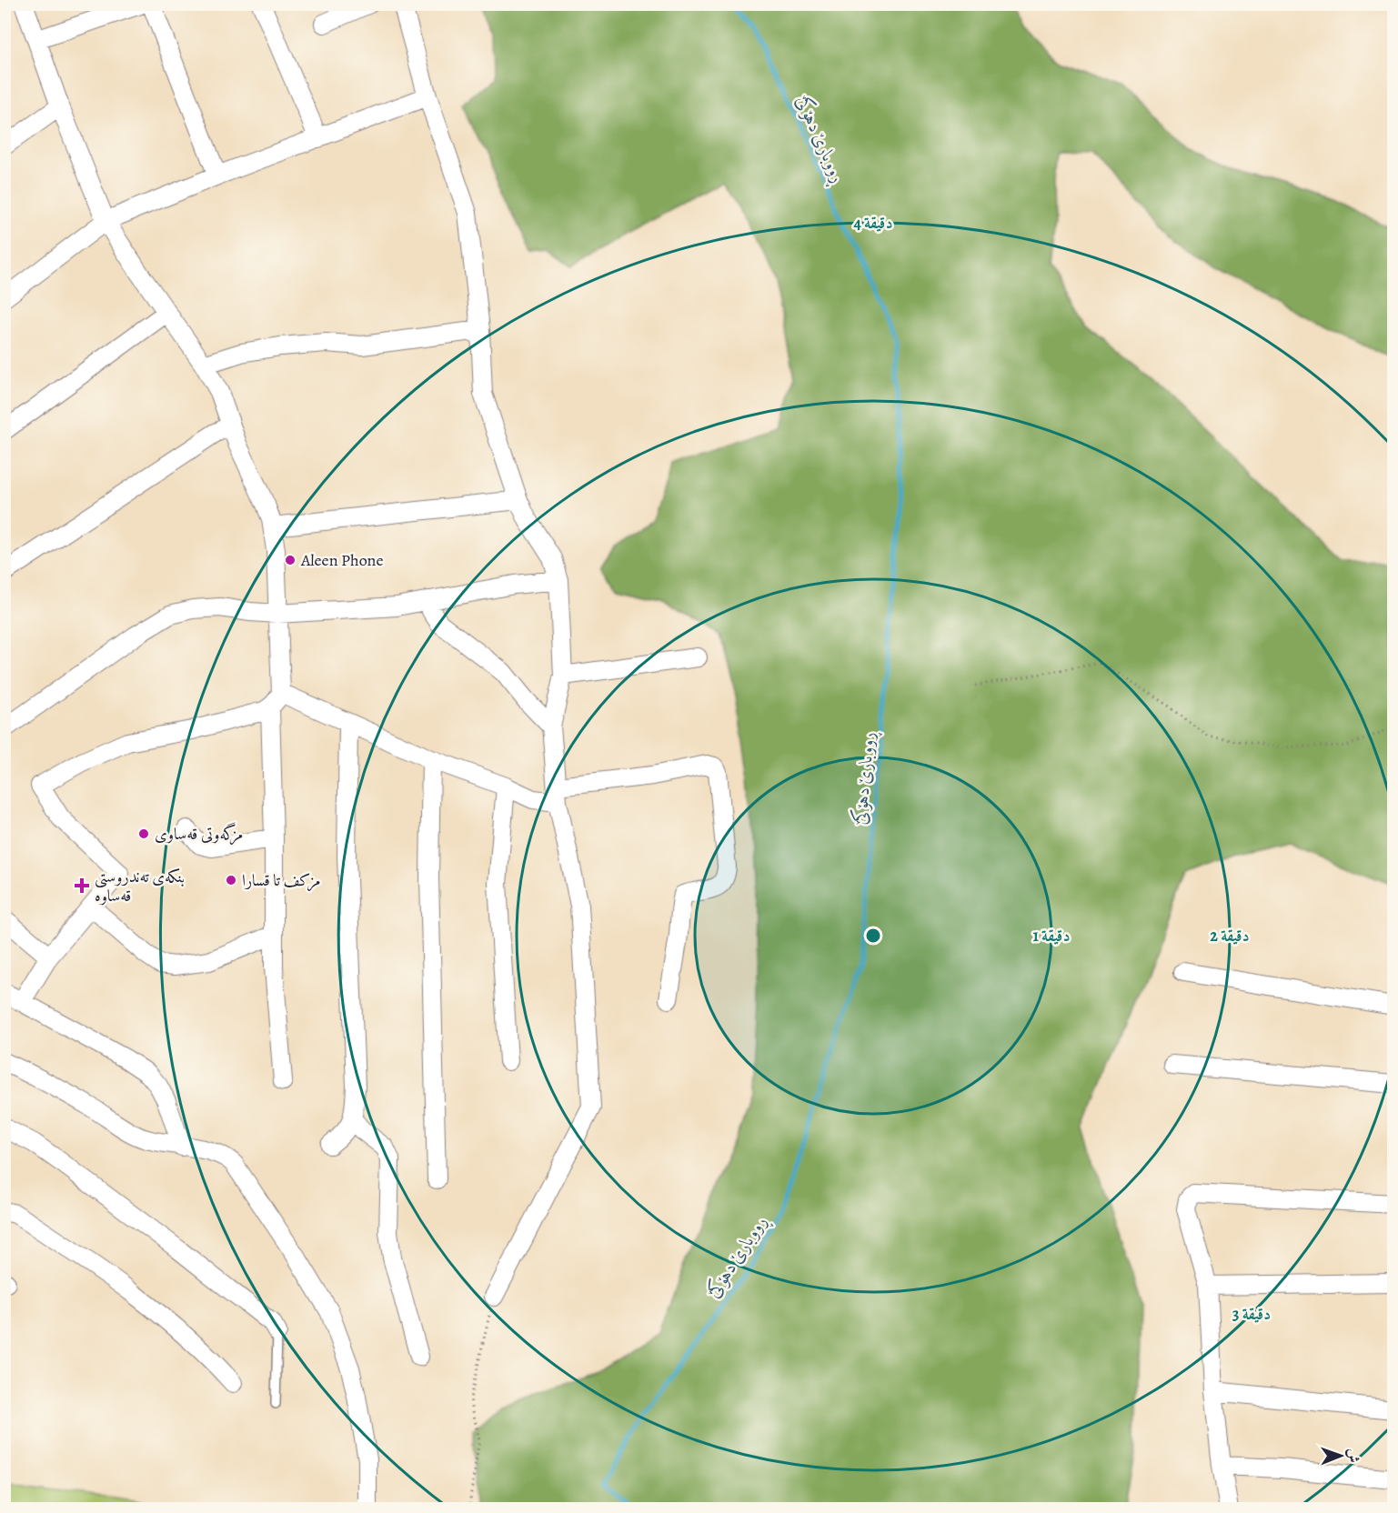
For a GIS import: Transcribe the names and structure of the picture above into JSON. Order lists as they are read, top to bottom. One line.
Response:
{"water":["ڕووبارێ دهۆكێ"],"places":{"other":["Aleen Phone","مزگەوتی قەساوی","مزكف تا قسارا"],"health":["بنکەی تەندروستی قەساوە"]},"north":"right","rings":["4 دقيقة","1 دقيقة","2 دقيقة","3 دقيقة"]}
